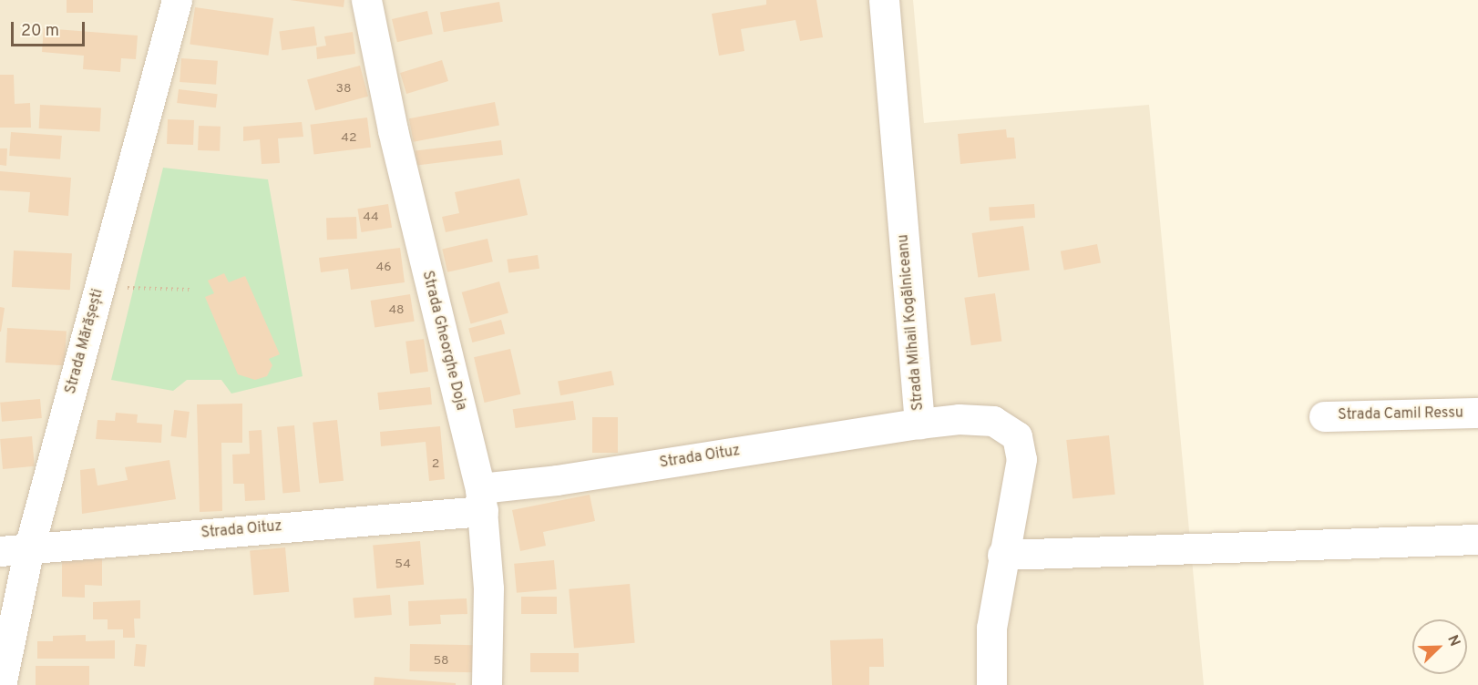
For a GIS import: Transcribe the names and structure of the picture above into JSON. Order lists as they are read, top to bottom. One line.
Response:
{"streets":{"street":["Strada Mihail Kogălniceanu","Strada Gheorghe Doja","Strada Mărășești","Strada Camil Ressu","Strada Oituz"]},"crossings":[["Strada Mihail Kogălniceanu","Strada Oituz"],["Strada Gheorghe Doja","Strada Oituz"],["Strada Mărășești","Strada Oituz"]],"house_numbers":["38","42","44","46","48","2","54","58"],"scale_bar":"20 m","north":"top right"}
